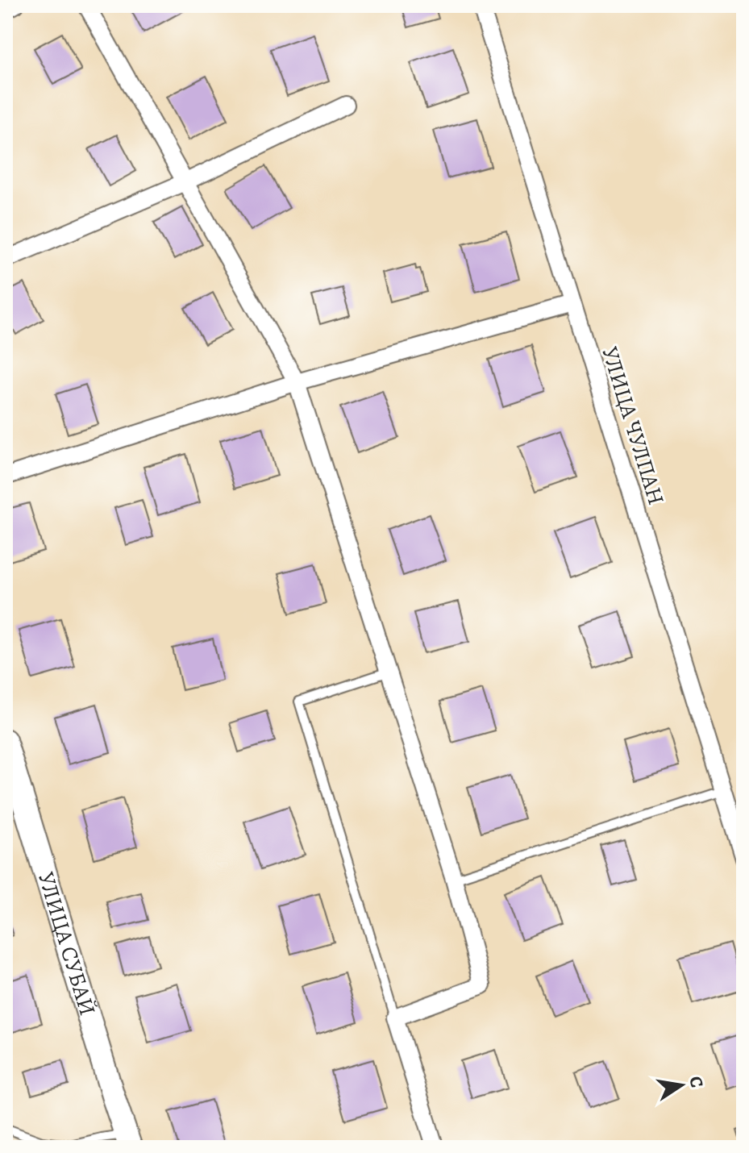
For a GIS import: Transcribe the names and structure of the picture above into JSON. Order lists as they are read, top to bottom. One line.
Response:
{"streets":{"street":["УЛИЦА ЧУЛПАН","УЛИЦА СУБАЙ"]},"north":"right"}
